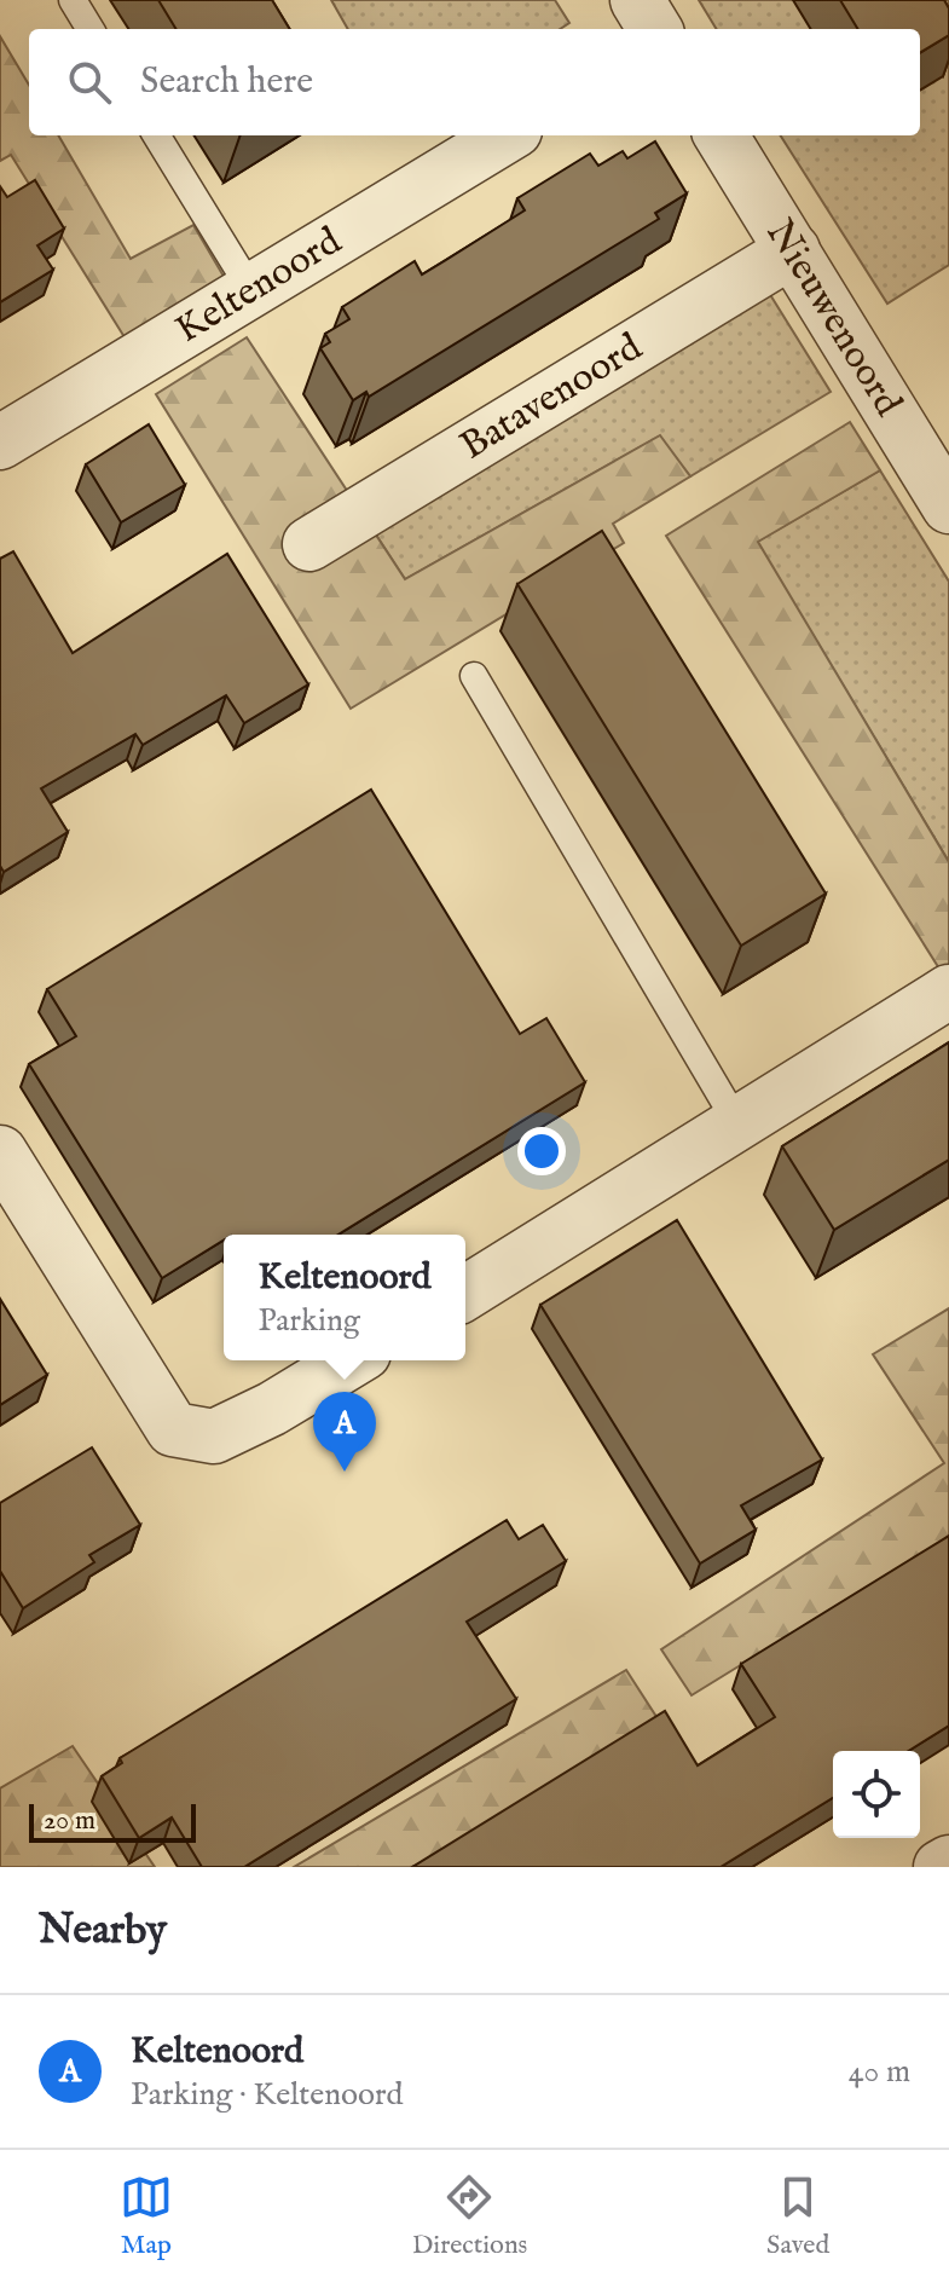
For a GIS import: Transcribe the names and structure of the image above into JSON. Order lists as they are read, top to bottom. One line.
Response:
{"streets":{"street":["Keltenoord","Nieuwenoord","Batavenoord"]},"crossings":[["Nieuwenoord","Batavenoord"]],"scale_bar":"20 m","page":{"search":"Search here","popup":["Keltenoord","Parking"],"pins":"A","scale":"20 m","heading":"Nearby","list":[{"mark":"A","name":"Keltenoord","note":"Parking · Keltenoord","value":"40 m"}],"nav":["Map","Directions","Saved"]}}
